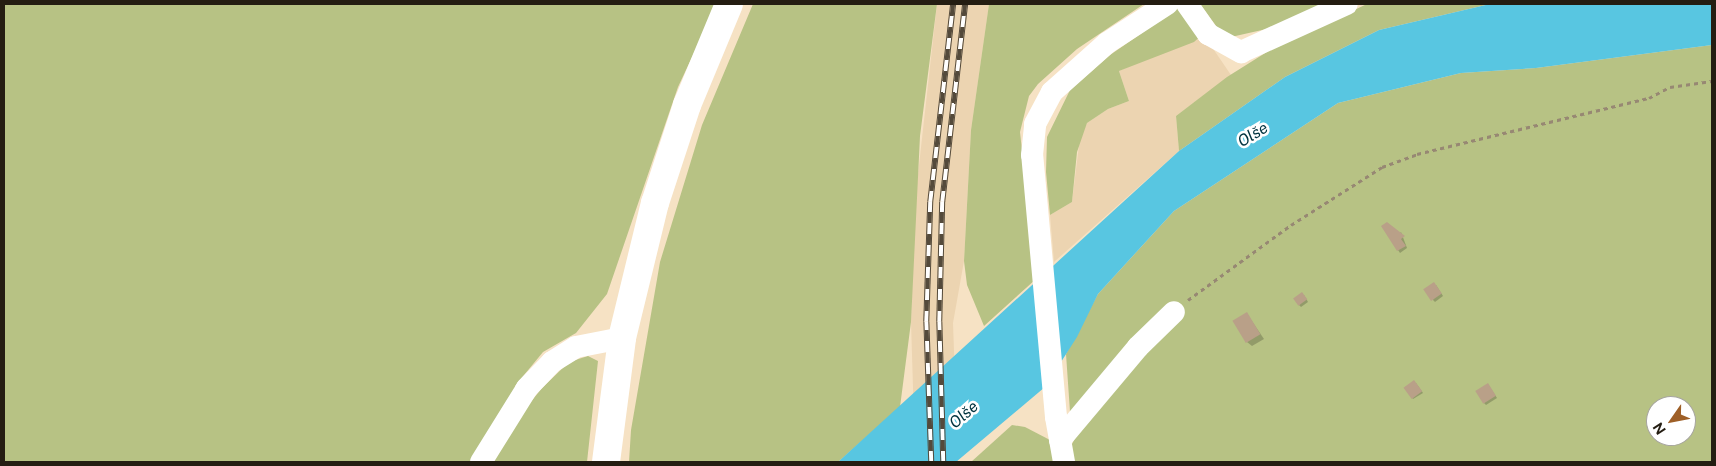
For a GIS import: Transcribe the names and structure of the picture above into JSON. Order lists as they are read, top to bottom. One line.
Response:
{"water":["Olše"],"north":"bottom left"}
